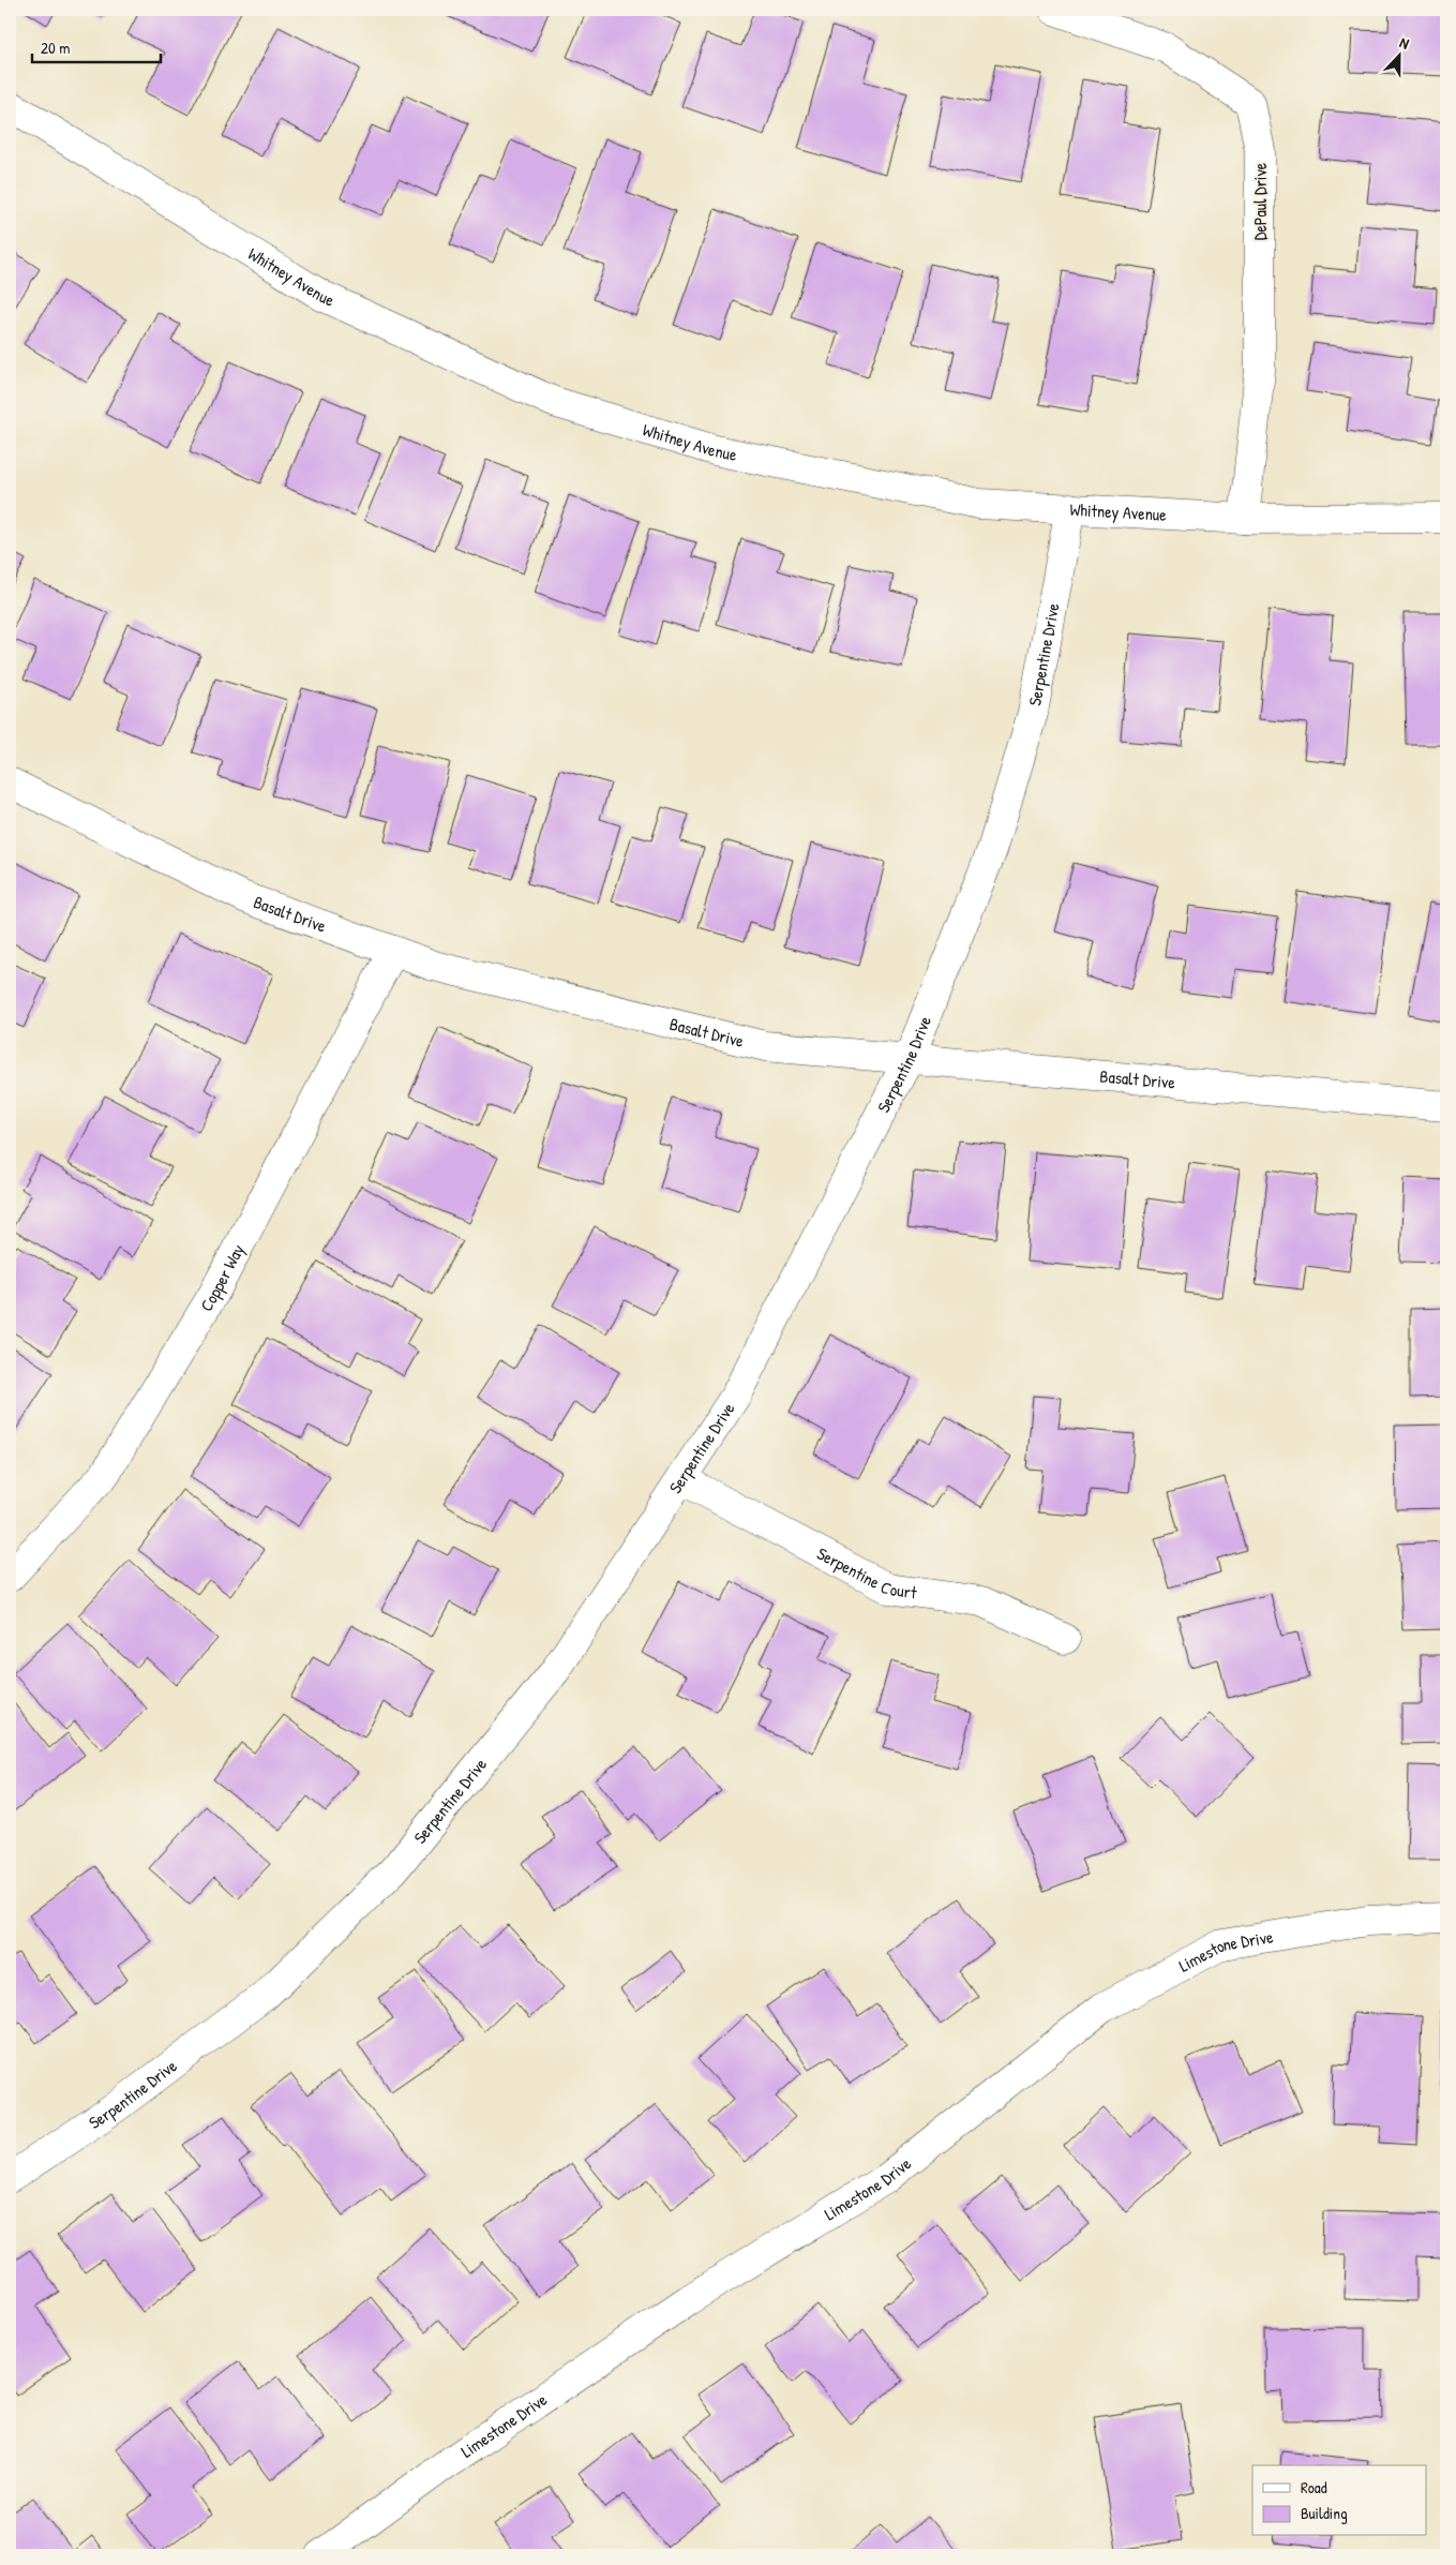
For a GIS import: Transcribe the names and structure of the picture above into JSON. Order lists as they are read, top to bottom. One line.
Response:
{"streets":{"street":["DePaul Drive","Whitney Avenue","Serpentine Drive","Basalt Drive","Copper Way","Serpentine Court","Limestone Drive"]},"crossings":[["DePaul Drive","Whitney Avenue"],["Whitney Avenue","Serpentine Drive"],["Serpentine Drive","Basalt Drive"],["Serpentine Drive","Serpentine Court"],["Basalt Drive","Copper Way"]],"legend":["Road","Building"],"scale_bar":"20 m","north":"top"}
